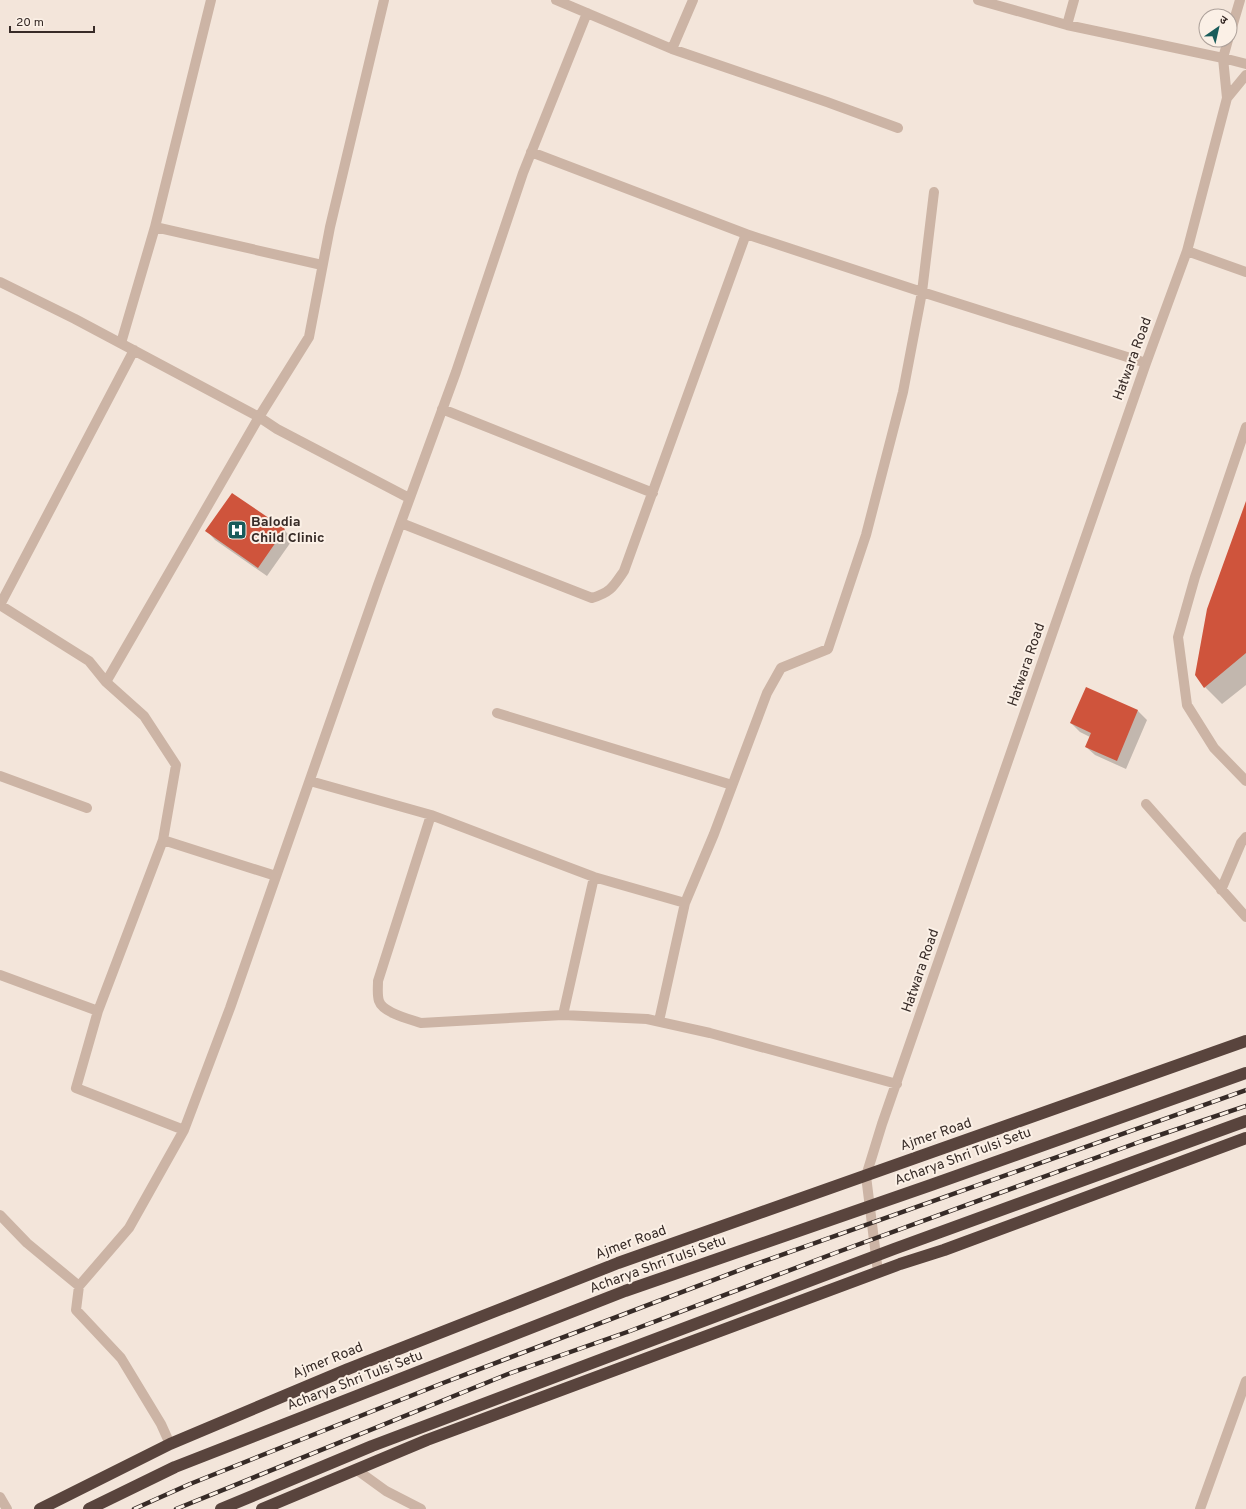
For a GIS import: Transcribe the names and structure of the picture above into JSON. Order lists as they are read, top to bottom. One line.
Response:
{"streets":{"highway":["Ajmer Road","Acharya Shri Tulsi Setu"],"street":["Hatwara Road"]},"crossings":[["Hatwara Road","Ajmer Road"]],"places":{"hospital":["Balodia Child Clinic"]},"scale_bar":"20 m","north":"top right"}
